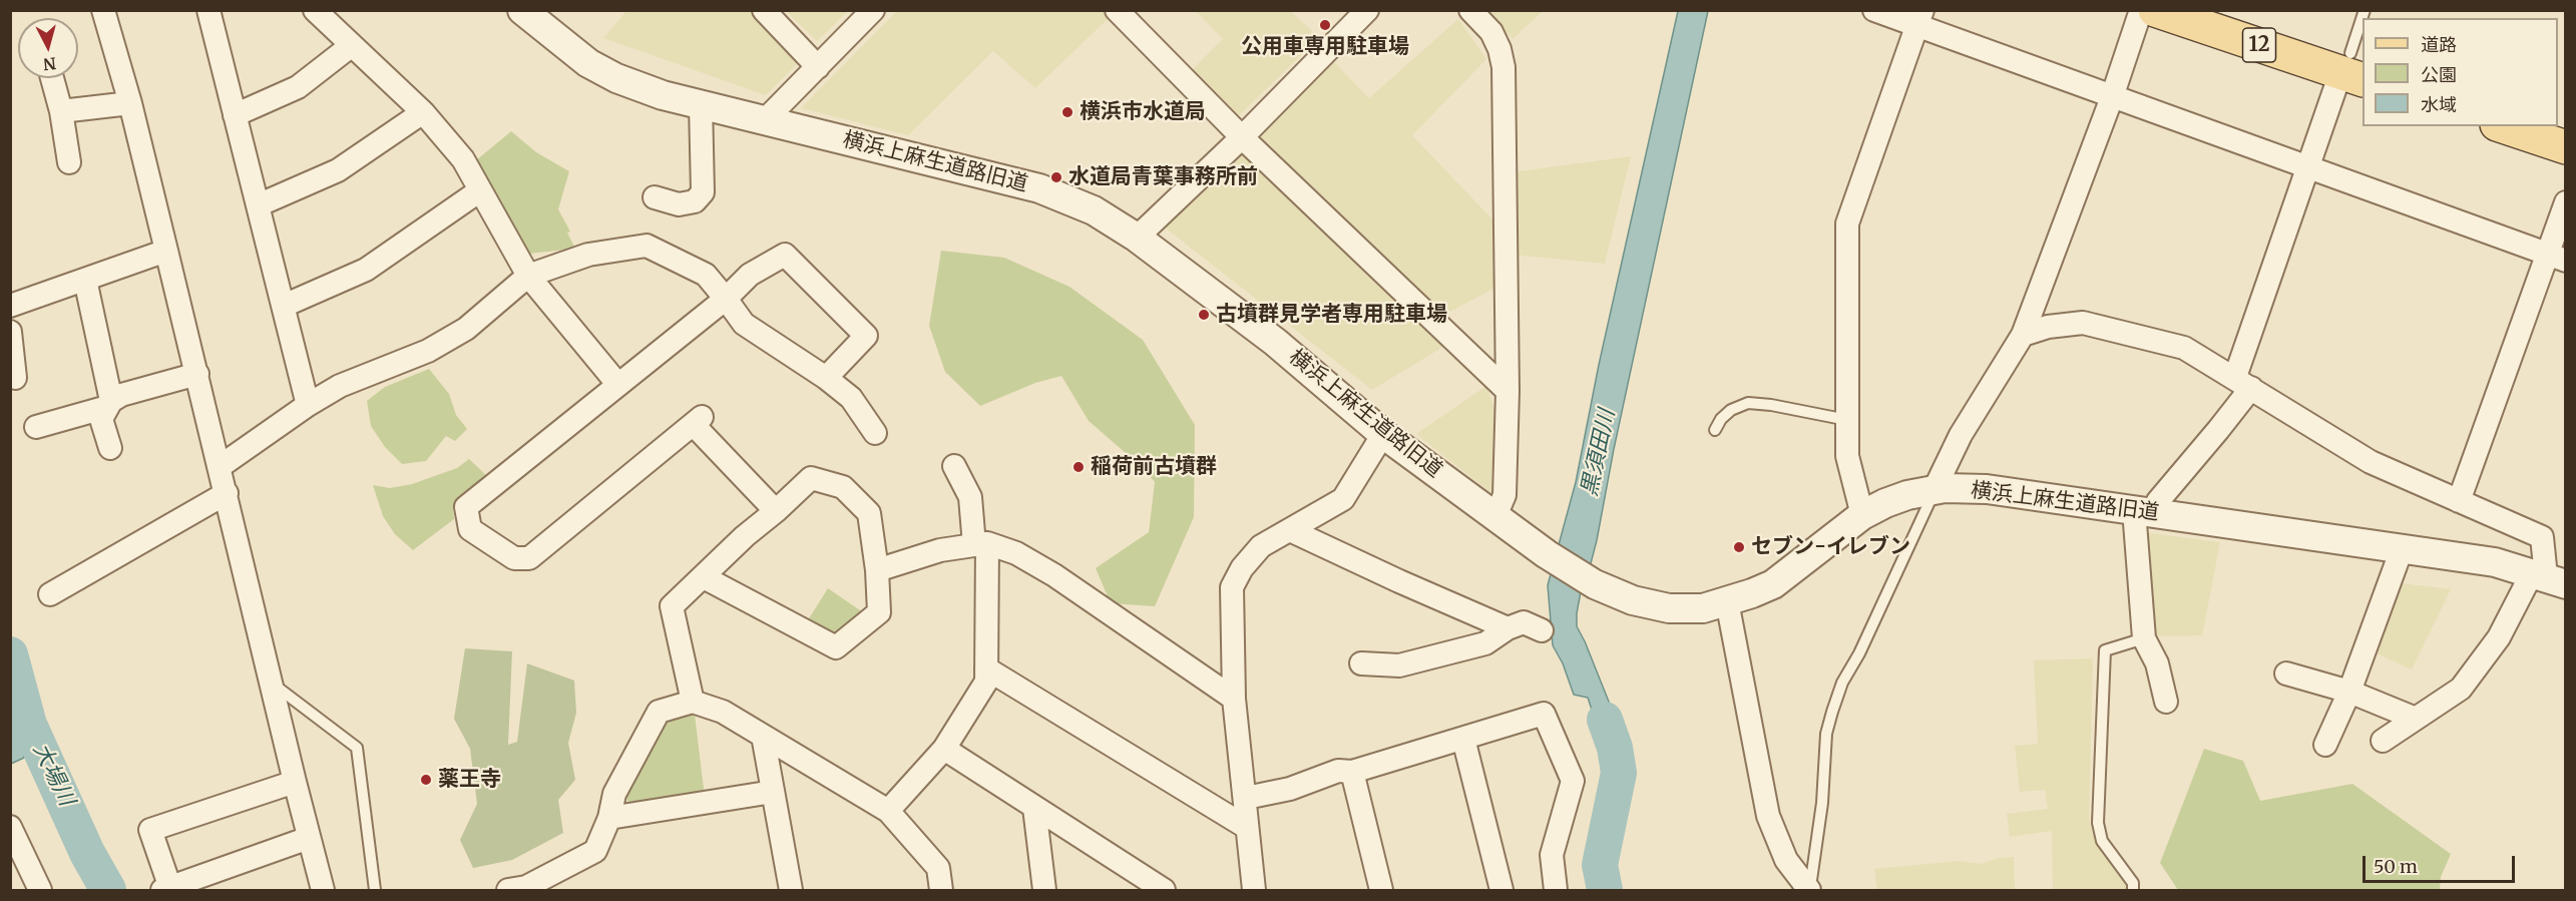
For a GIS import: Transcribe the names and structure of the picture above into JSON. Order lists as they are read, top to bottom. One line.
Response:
{"streets":{"main road":["12"],"street":["横浜上麻生道路旧道"]},"water":["黒須田川","大場川"],"places":["公用車専用駐車場","横浜市水道局","水道局青葉事務所前","古墳群見学者専用駐車場","稲荷前古墳群","セブン-イレブン","薬王寺"],"legend":["道路","公園","水域"],"scale_bar":"50 m","north":"bottom"}
